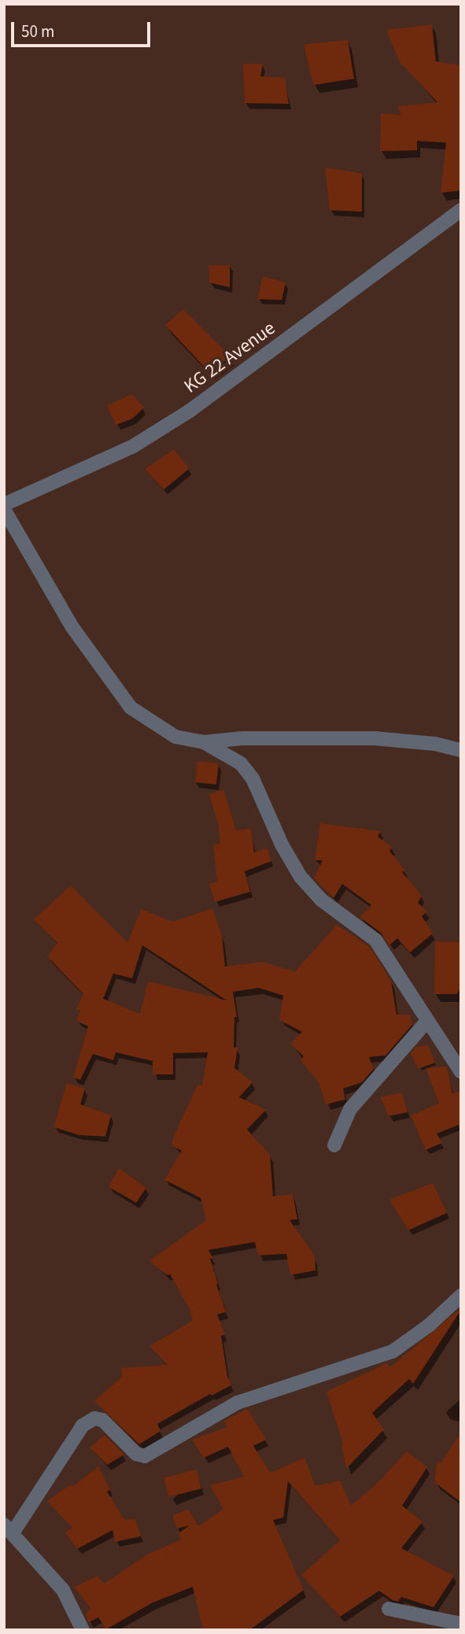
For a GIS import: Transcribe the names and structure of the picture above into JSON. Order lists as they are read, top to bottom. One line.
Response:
{"streets":{"street":["KG 22 Avenue"]},"scale_bar":"50 m"}
